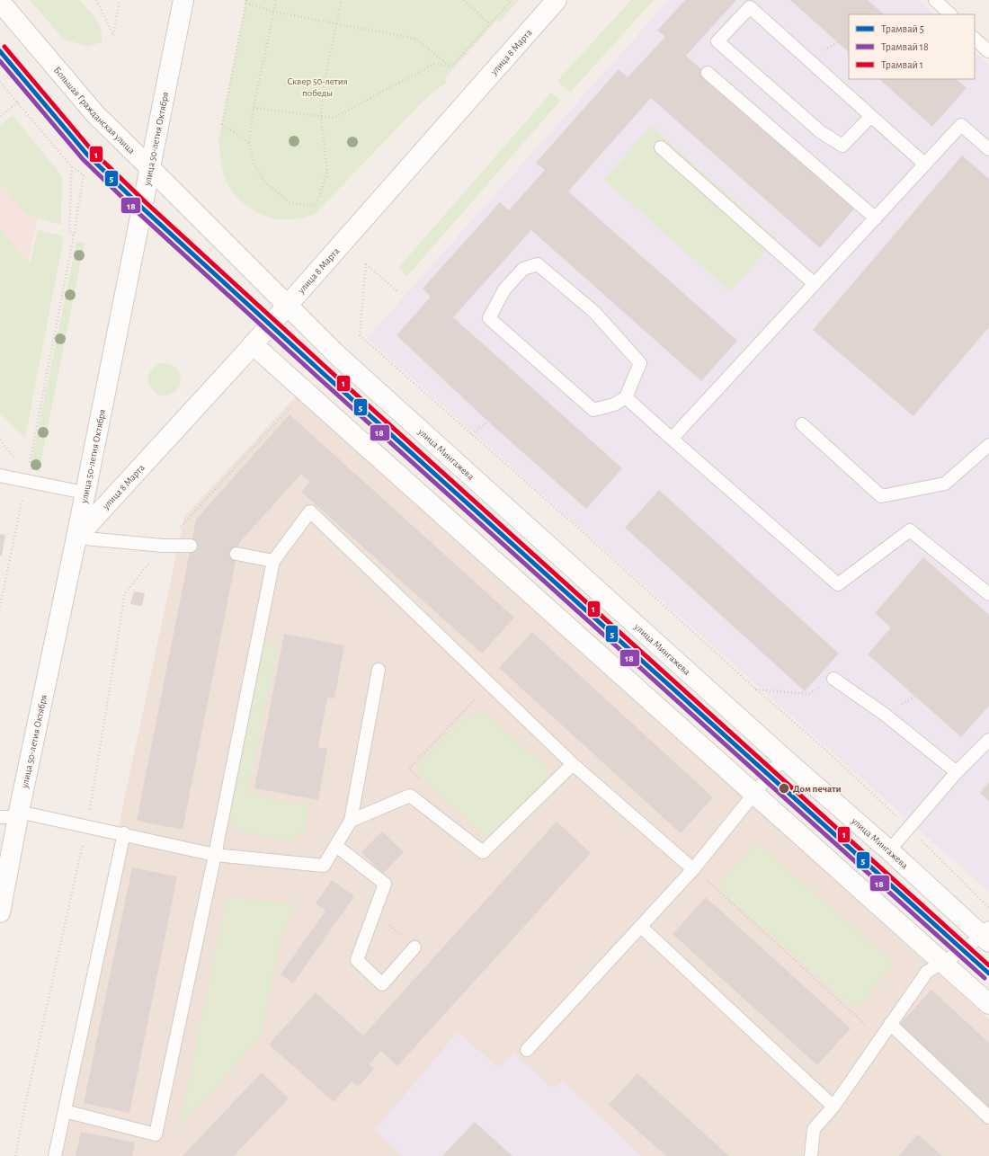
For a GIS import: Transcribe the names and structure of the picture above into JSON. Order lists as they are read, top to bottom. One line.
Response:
{"streets":{"street":["улица 8 Марта","Большая Гражданская улица","улица 50-летия Октября","улица Мингажева"]},"crossings":[["улица 8 Марта","Большая Гражданская улица"],["улица 8 Марта","улица 50-летия Октября"],["улица 8 Марта","улица Мингажева"],["Большая Гражданская улица","улица 50-летия Октября"],["Большая Гражданская улица","улица Мингажева"]],"parks":["Сквер 50-летия победы"],"places":["Дом печати"],"lines":["tram line 1","tram line 5","tram line 18"],"legend":["Трамвай 5","Трамвай 18","Трамвай 1"]}
